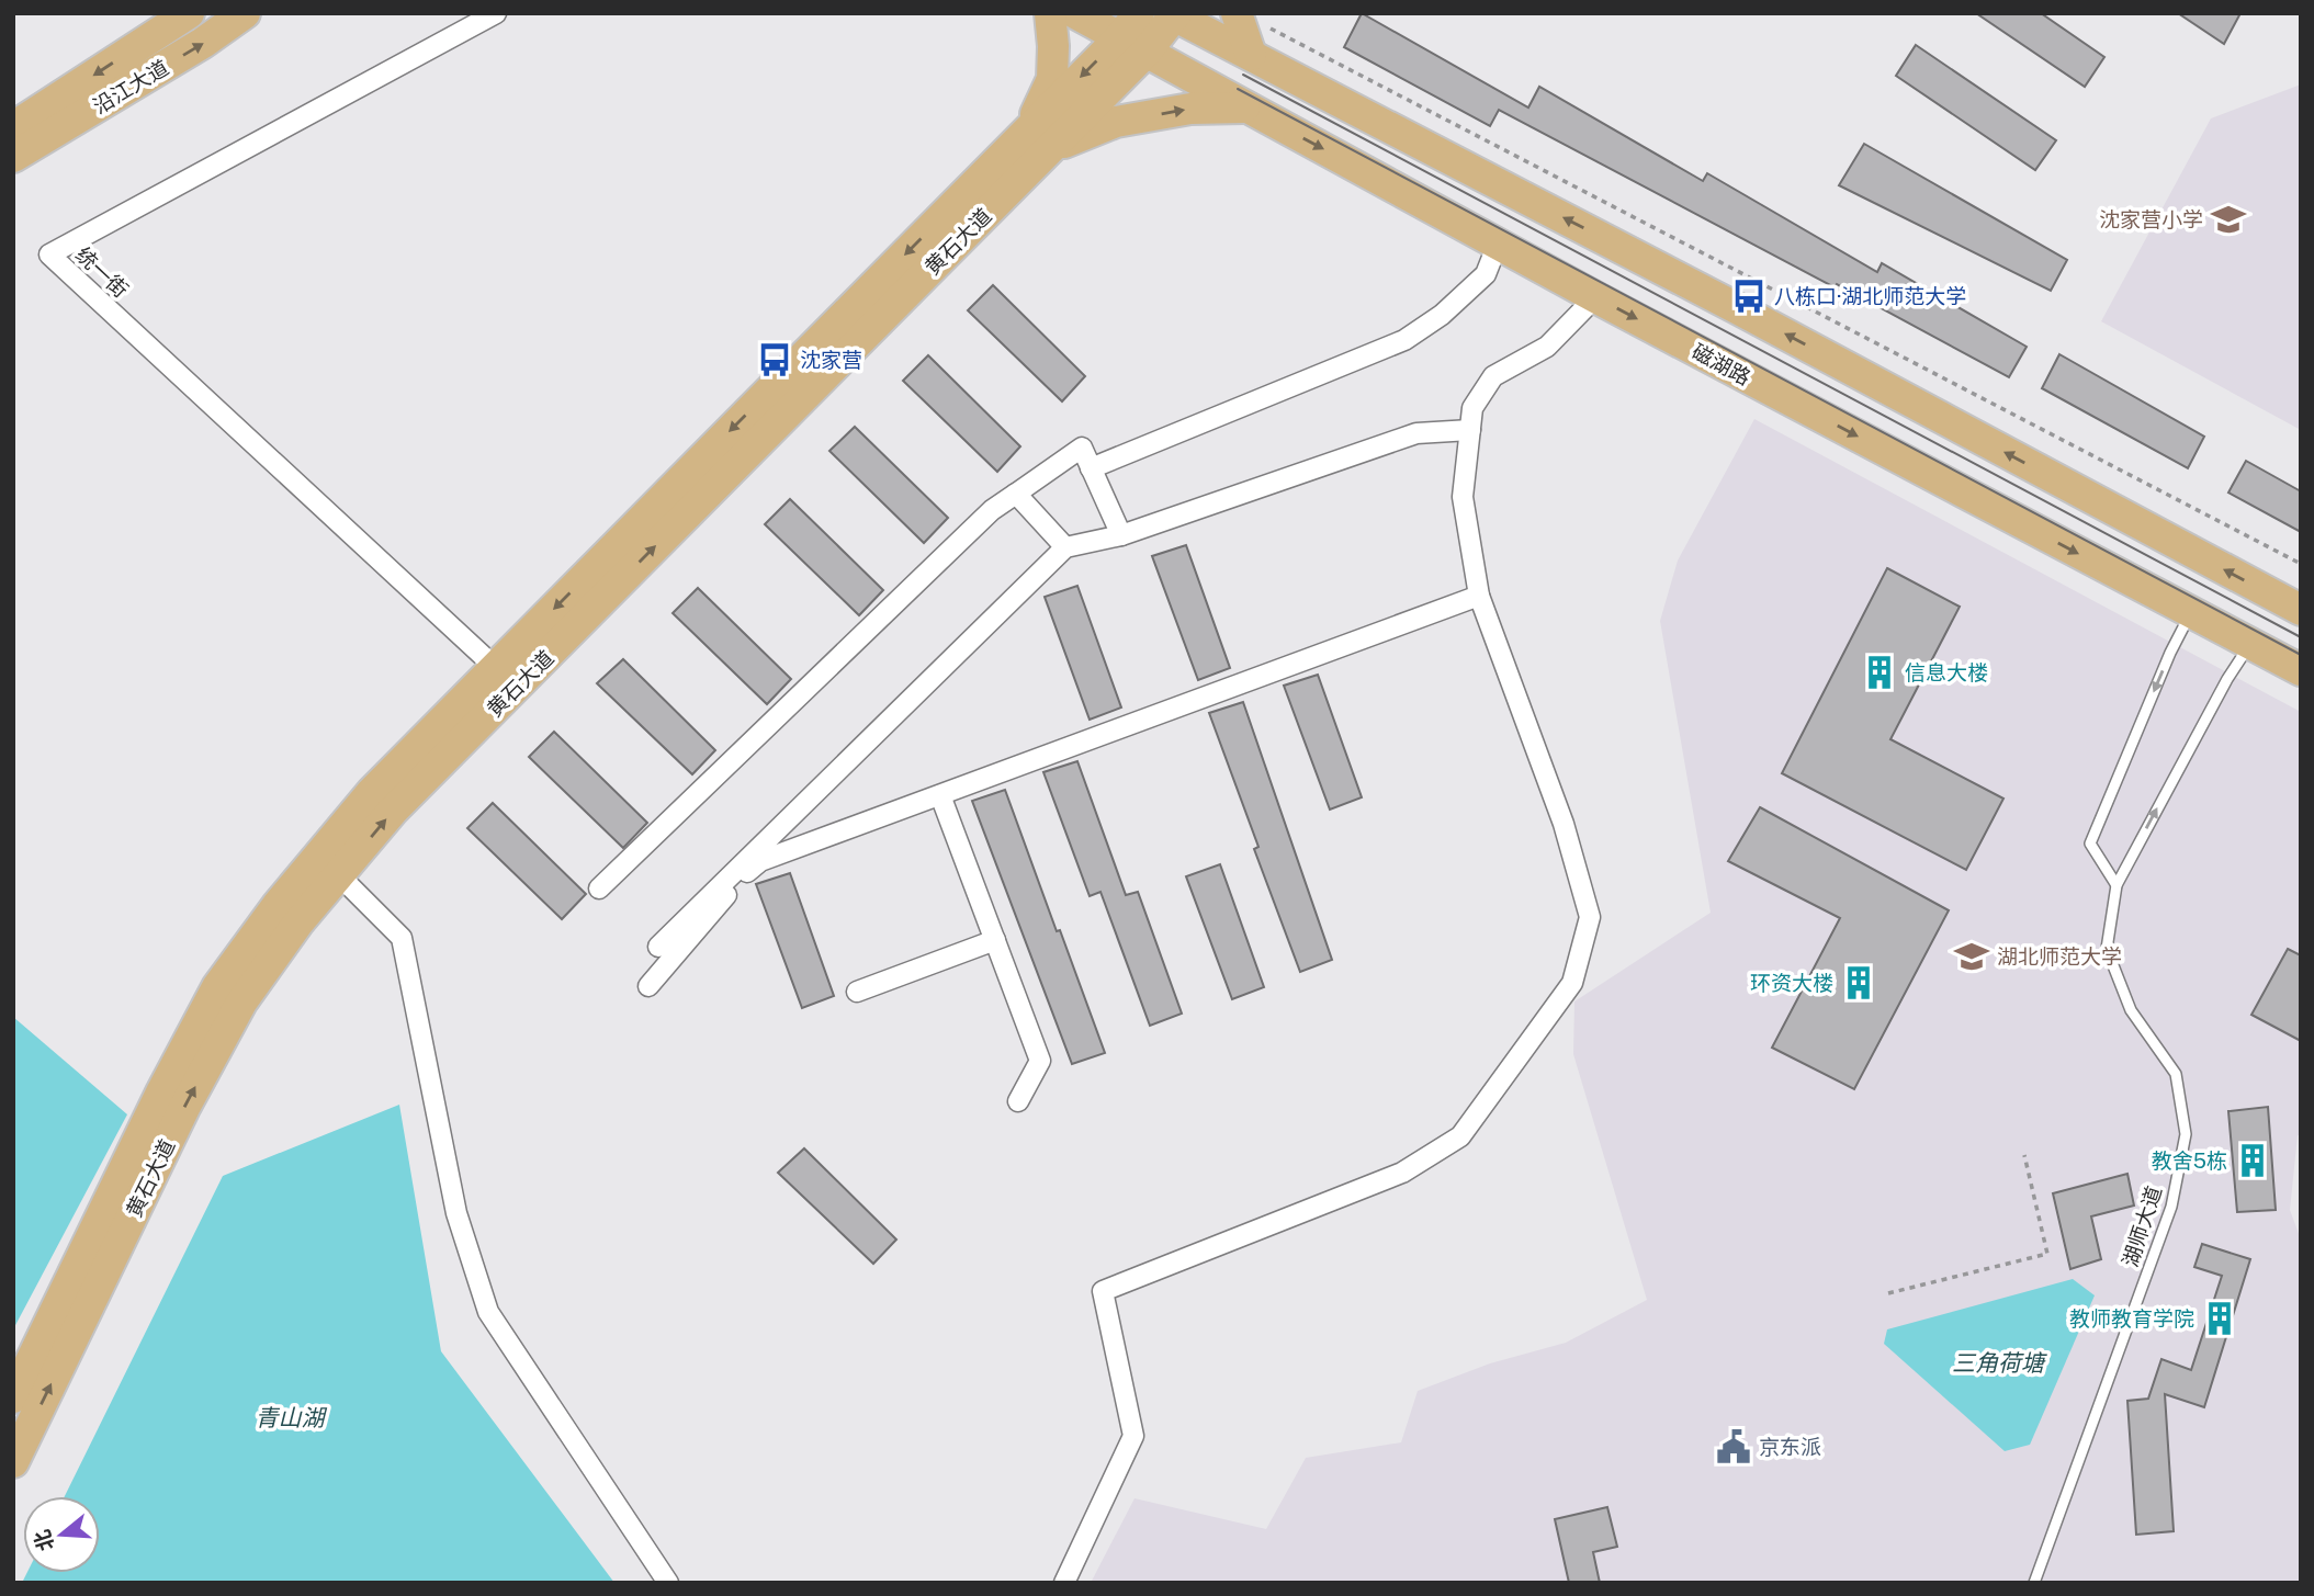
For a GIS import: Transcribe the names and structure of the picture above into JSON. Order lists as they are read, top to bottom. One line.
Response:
{"streets":{"main road":["沿江大道","黄石大道","磁湖路"],"street":["统一街"],"lane":["湖师大道"]},"crossings":[["黄石大道","统一街"],["黄石大道","磁湖路"],["磁湖路","湖师大道"]],"water":["三角荷塘","青山湖"],"places":{"school or university":["沈家营小学","湖北师范大学"],"bus stop":["八栋口·湖北师范大学","沈家营"],"building":["信息大楼","环资大楼","教舍5栋","教师教育学院"],"public building":["京东派"]},"north":"left"}
